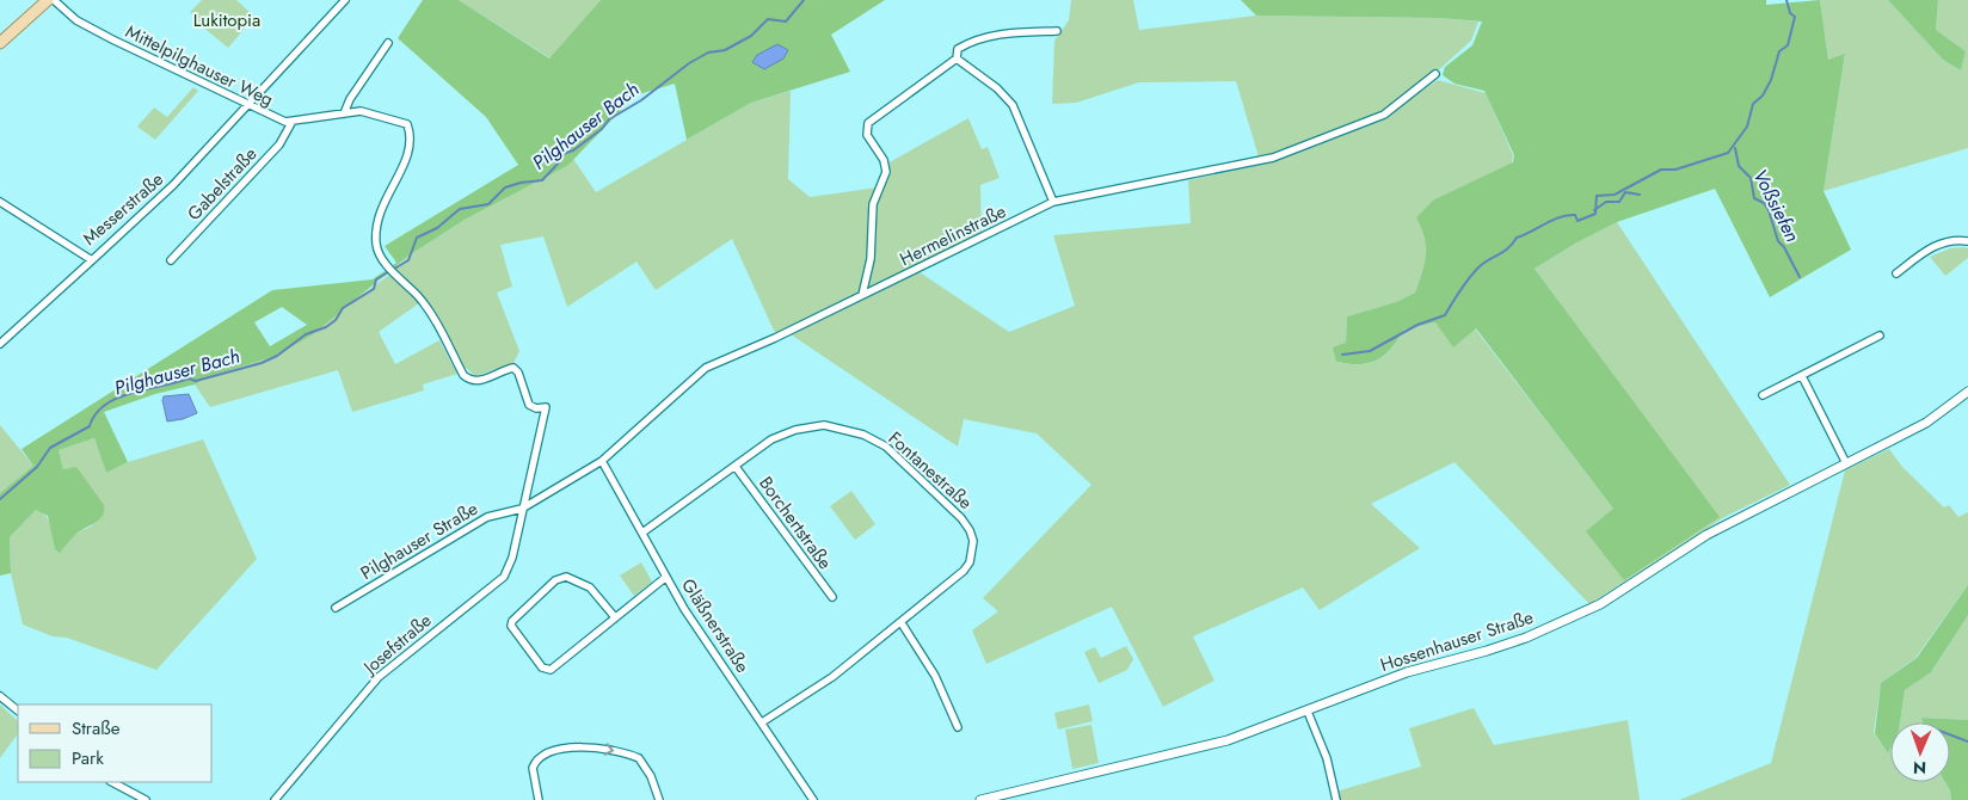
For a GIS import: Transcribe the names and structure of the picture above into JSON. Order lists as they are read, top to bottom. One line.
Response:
{"streets":{"street":["Mittelpilghauser Weg","Gabelstraße","Messerstraße","Hermelinstraße","Fontanestraße","Borchertstraße","Pilghauser Straße","Gläßnerstraße","Hossenhauser Straße","Josefstraße"]},"crossings":[["Mittelpilghauser Weg","Gabelstraße"],["Mittelpilghauser Weg","Messerstraße"],["Hermelinstraße","Pilghauser Straße"],["Hermelinstraße","Gläßnerstraße"],["Hermelinstraße","Josefstraße"],["Fontanestraße","Borchertstraße"],["Fontanestraße","Gläßnerstraße"],["Pilghauser Straße","Josefstraße"]],"water":["Pilghauser Bach","Voßsiefen"],"parks":["Lukitopia"],"legend":["Straße","Park"],"north":"bottom"}
